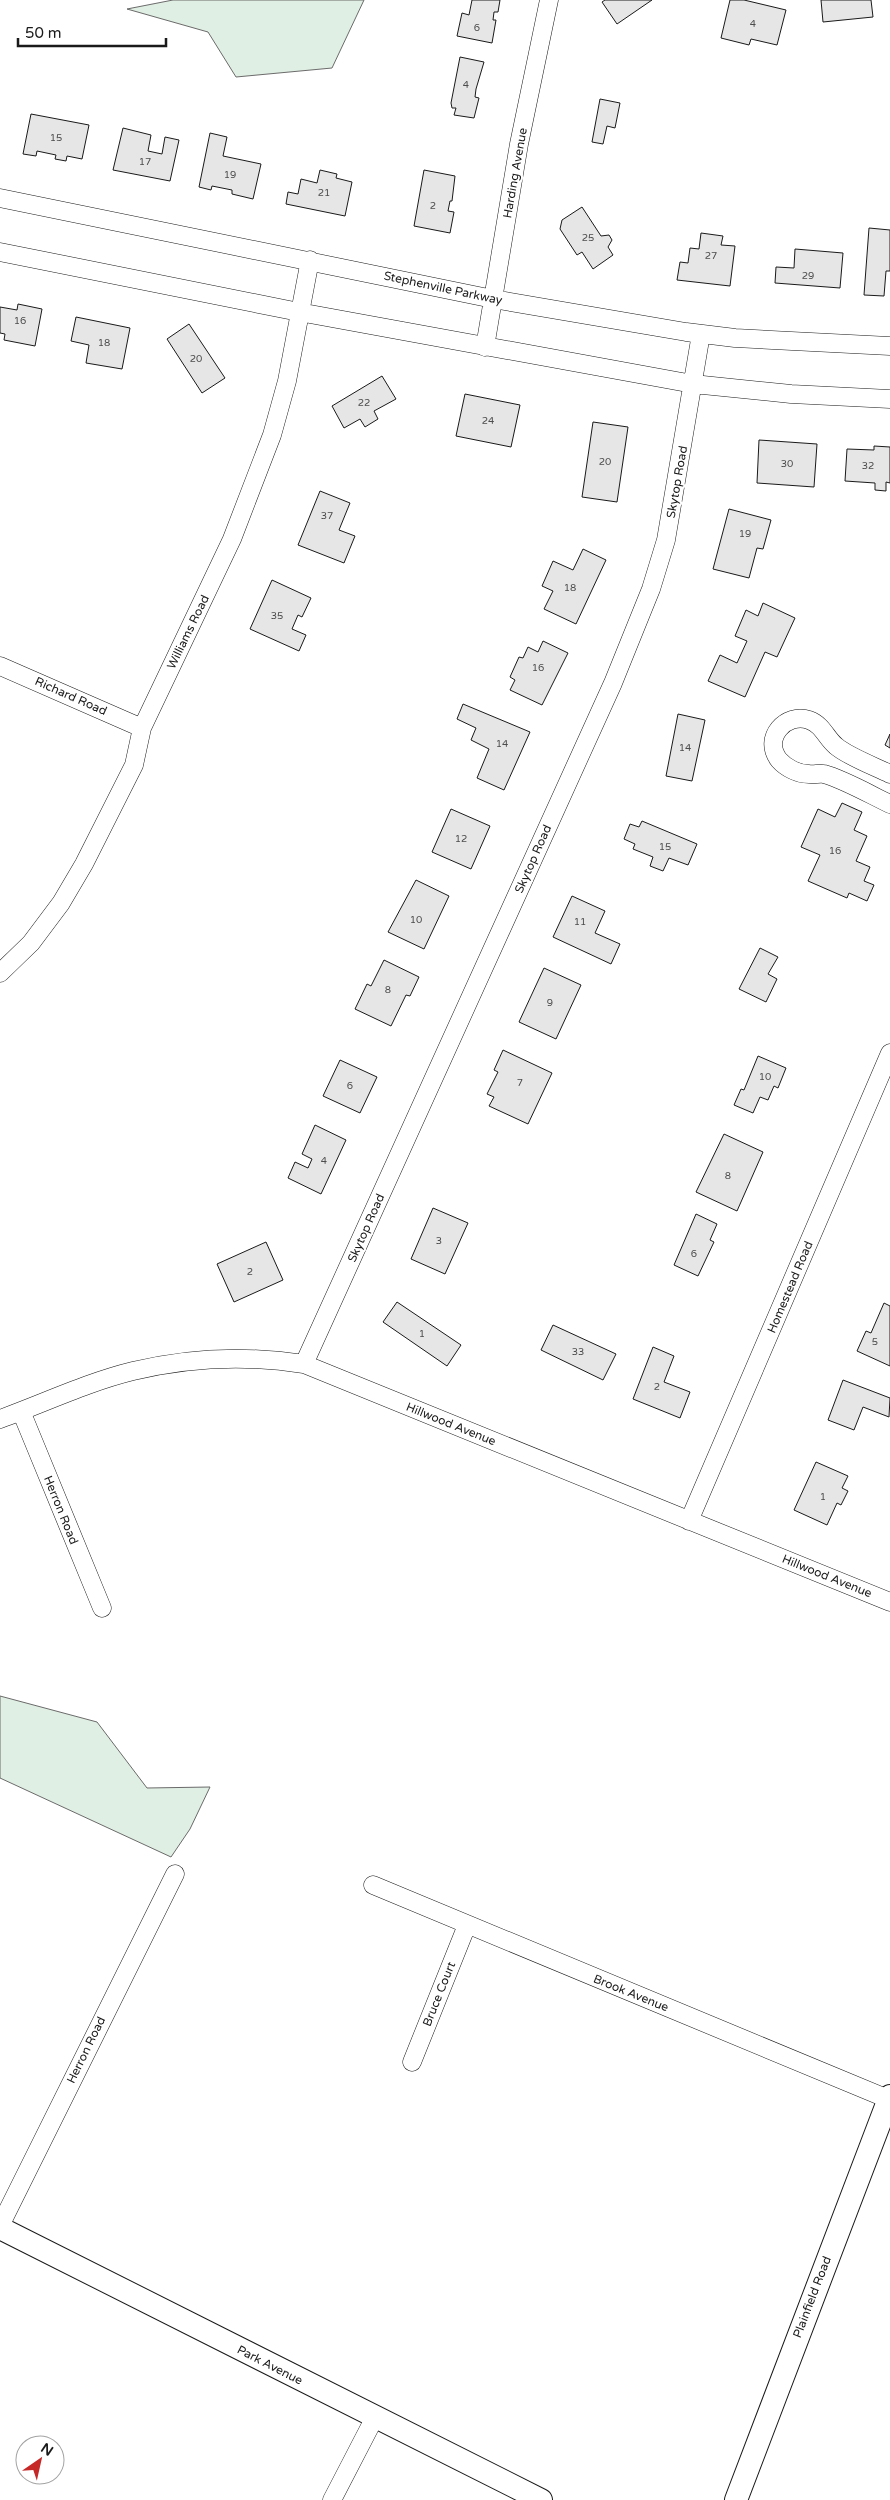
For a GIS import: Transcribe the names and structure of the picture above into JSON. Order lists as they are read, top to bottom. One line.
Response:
{"streets":{"street":["Harding Avenue","Stephenville Parkway","Skytop Road","Williams Road","Richard Road","Homestead Road","Hillwood Avenue","Herron Road","Brook Avenue","Bruce Court","Plainfield Road","Park Avenue"]},"crossings":[["Harding Avenue","Stephenville Parkway"],["Stephenville Parkway","Skytop Road"],["Stephenville Parkway","Williams Road"],["Skytop Road","Hillwood Avenue"],["Williams Road","Richard Road"],["Homestead Road","Hillwood Avenue"],["Hillwood Avenue","Herron Road"],["Herron Road","Park Avenue"],["Brook Avenue","Bruce Court"],["Brook Avenue","Plainfield Road"]],"house_numbers":["4","6","4","15","17","19","21","2","25","27","29","16","18","20","22","24","20","30","32","37","19","18","35","16","14","14","12","15","16","10","11","8","9","10","7","6","4","8","3","6","2","1","5","33","2","1"],"scale_bar":"50 m","north":"top right"}
